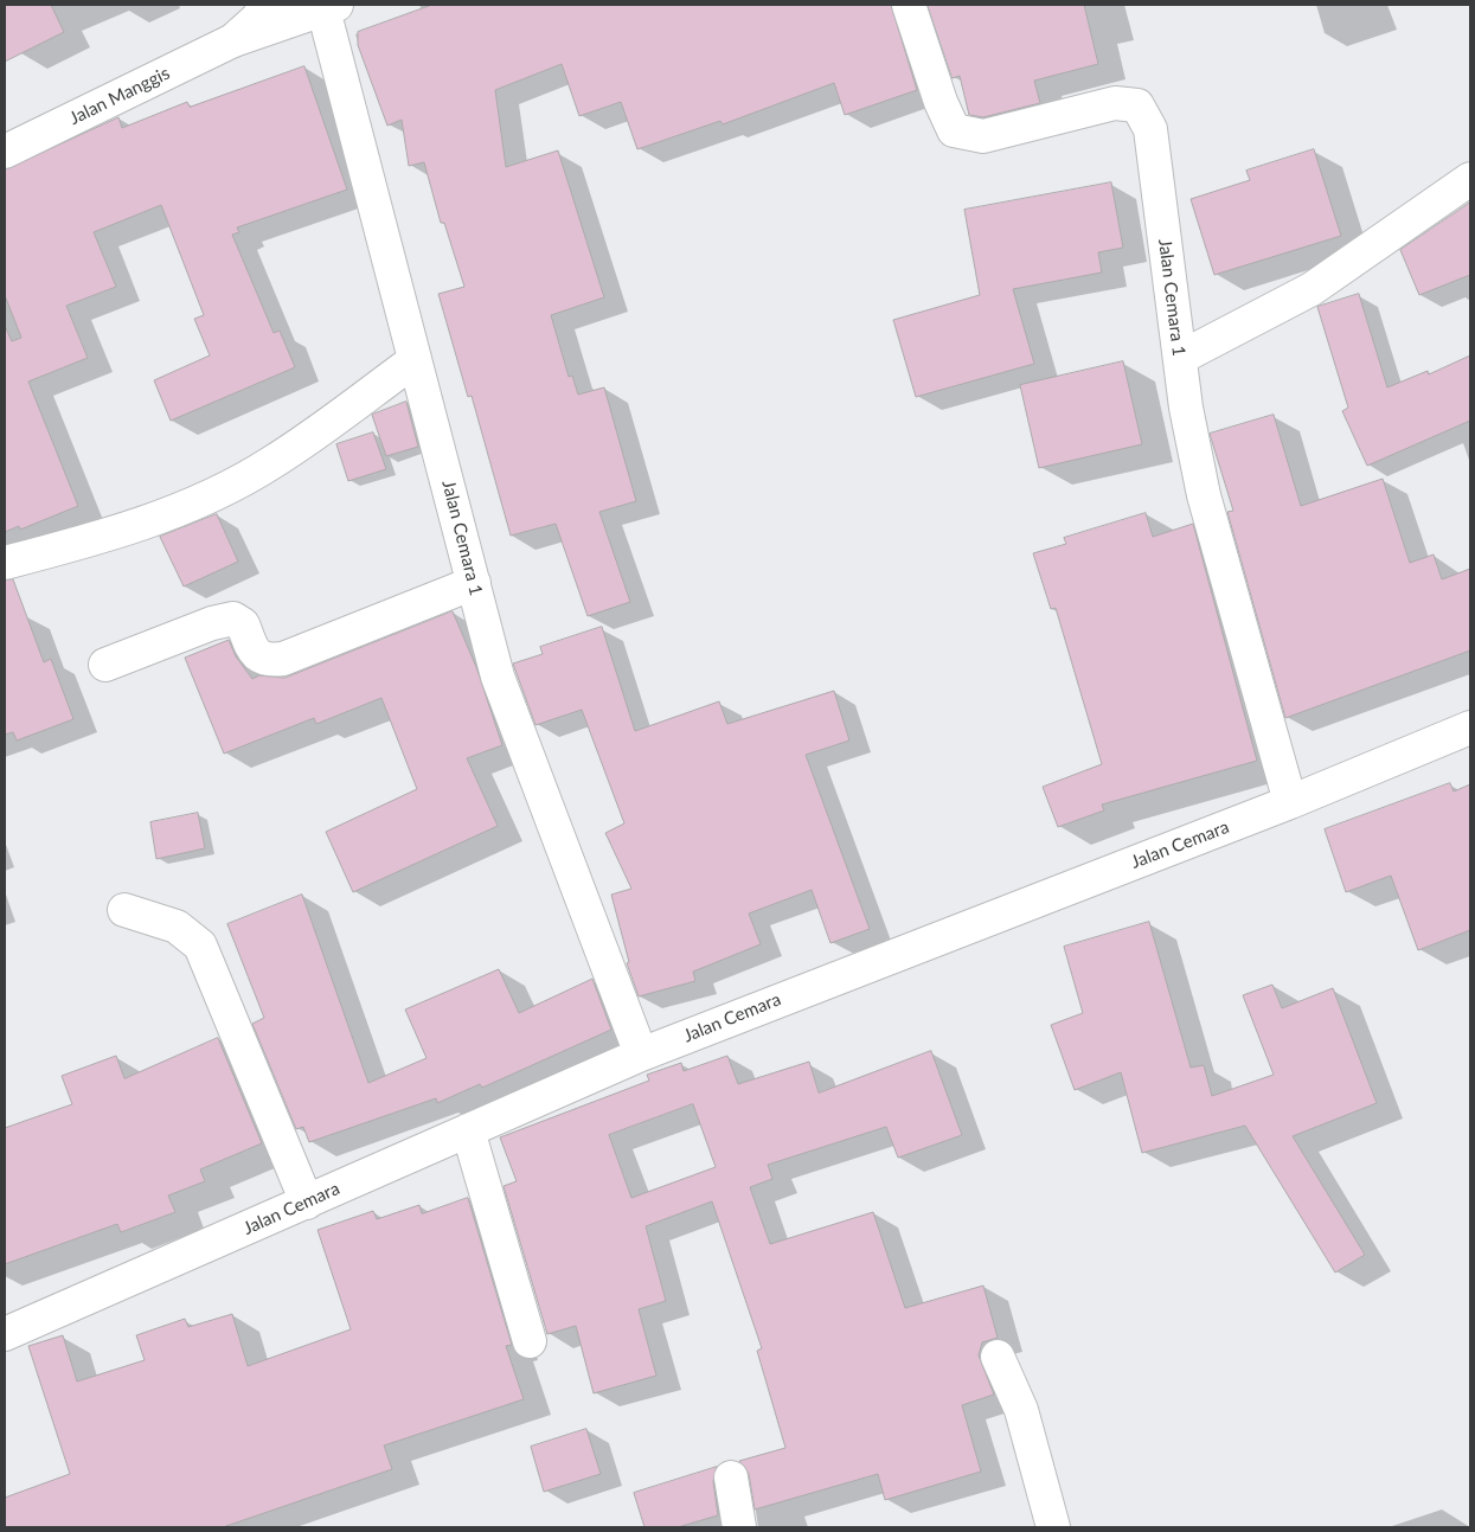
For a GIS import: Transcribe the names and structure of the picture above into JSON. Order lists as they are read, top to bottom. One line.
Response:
{"streets":{"street":["Jalan Manggis","Jalan Cemara 1","Jalan Cemara"]},"crossings":[["Jalan Manggis","Jalan Cemara 1"],["Jalan Cemara 1","Jalan Cemara"]]}
